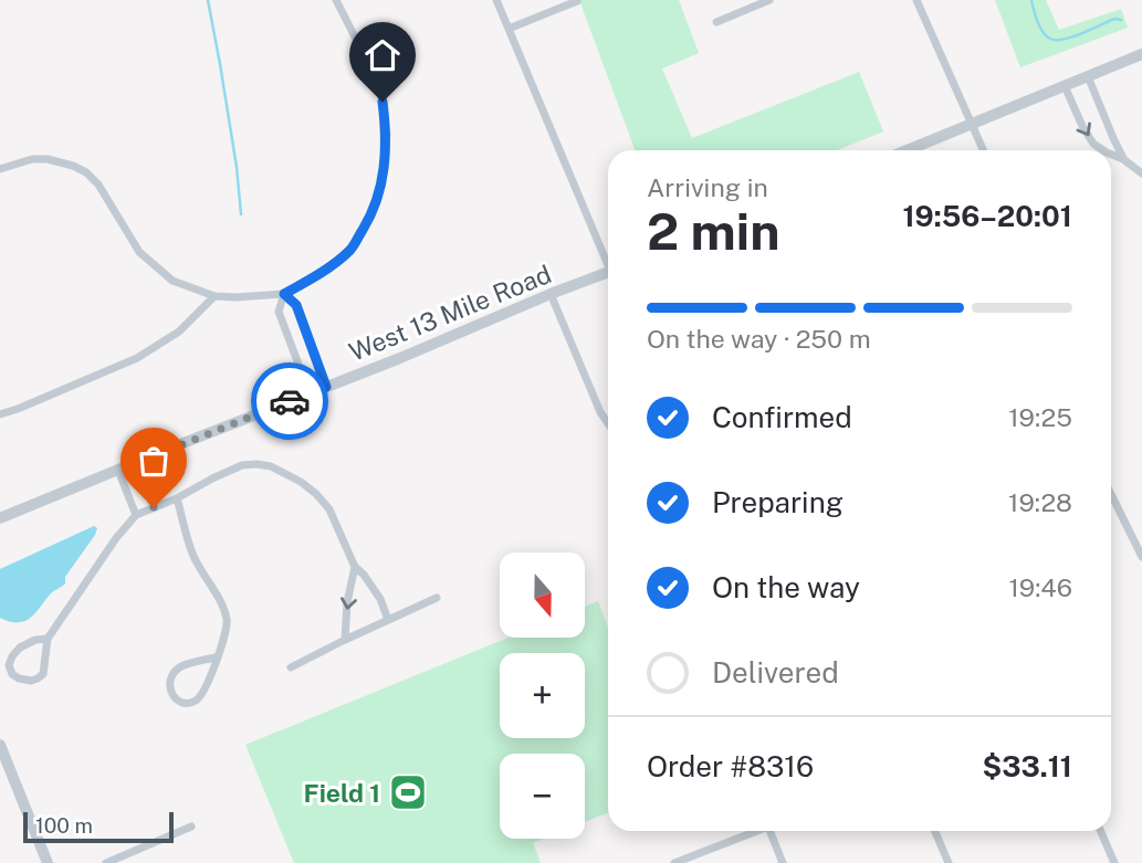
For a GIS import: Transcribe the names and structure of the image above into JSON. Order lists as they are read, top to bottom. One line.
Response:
{"streets":{"street":["West 13 Mile Road"]},"places":{"sports":["Field 1"]},"scale_bar":"100 m","north":"bottom","page":{"heading":["2 min","Arriving in","19:56–20:01"],"panel":["Order #8316","$33.11"],"bar":"On the way · 250 m","list":[["Confirmed","19:25"],["Preparing","19:28"],["On the way","19:46"],"Delivered"],"map_buttons":["+","−"],"scale":"100 m"}}
